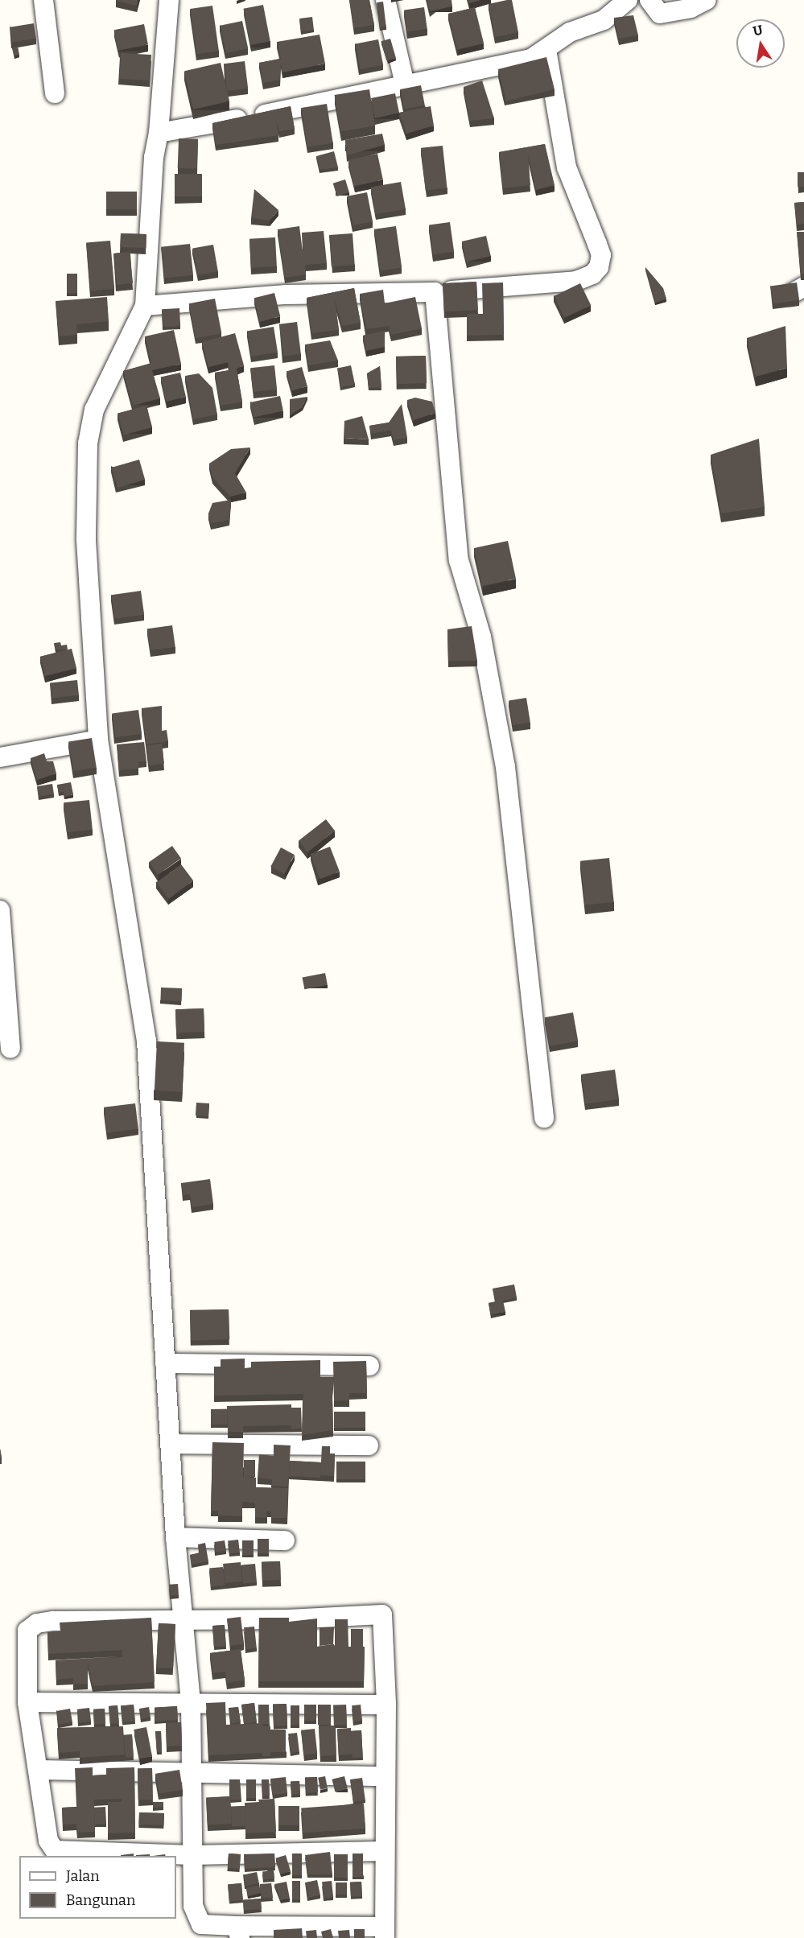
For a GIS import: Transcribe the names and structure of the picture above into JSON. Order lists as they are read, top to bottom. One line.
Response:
{"legend":["Jalan","Bangunan"],"north":"top"}
